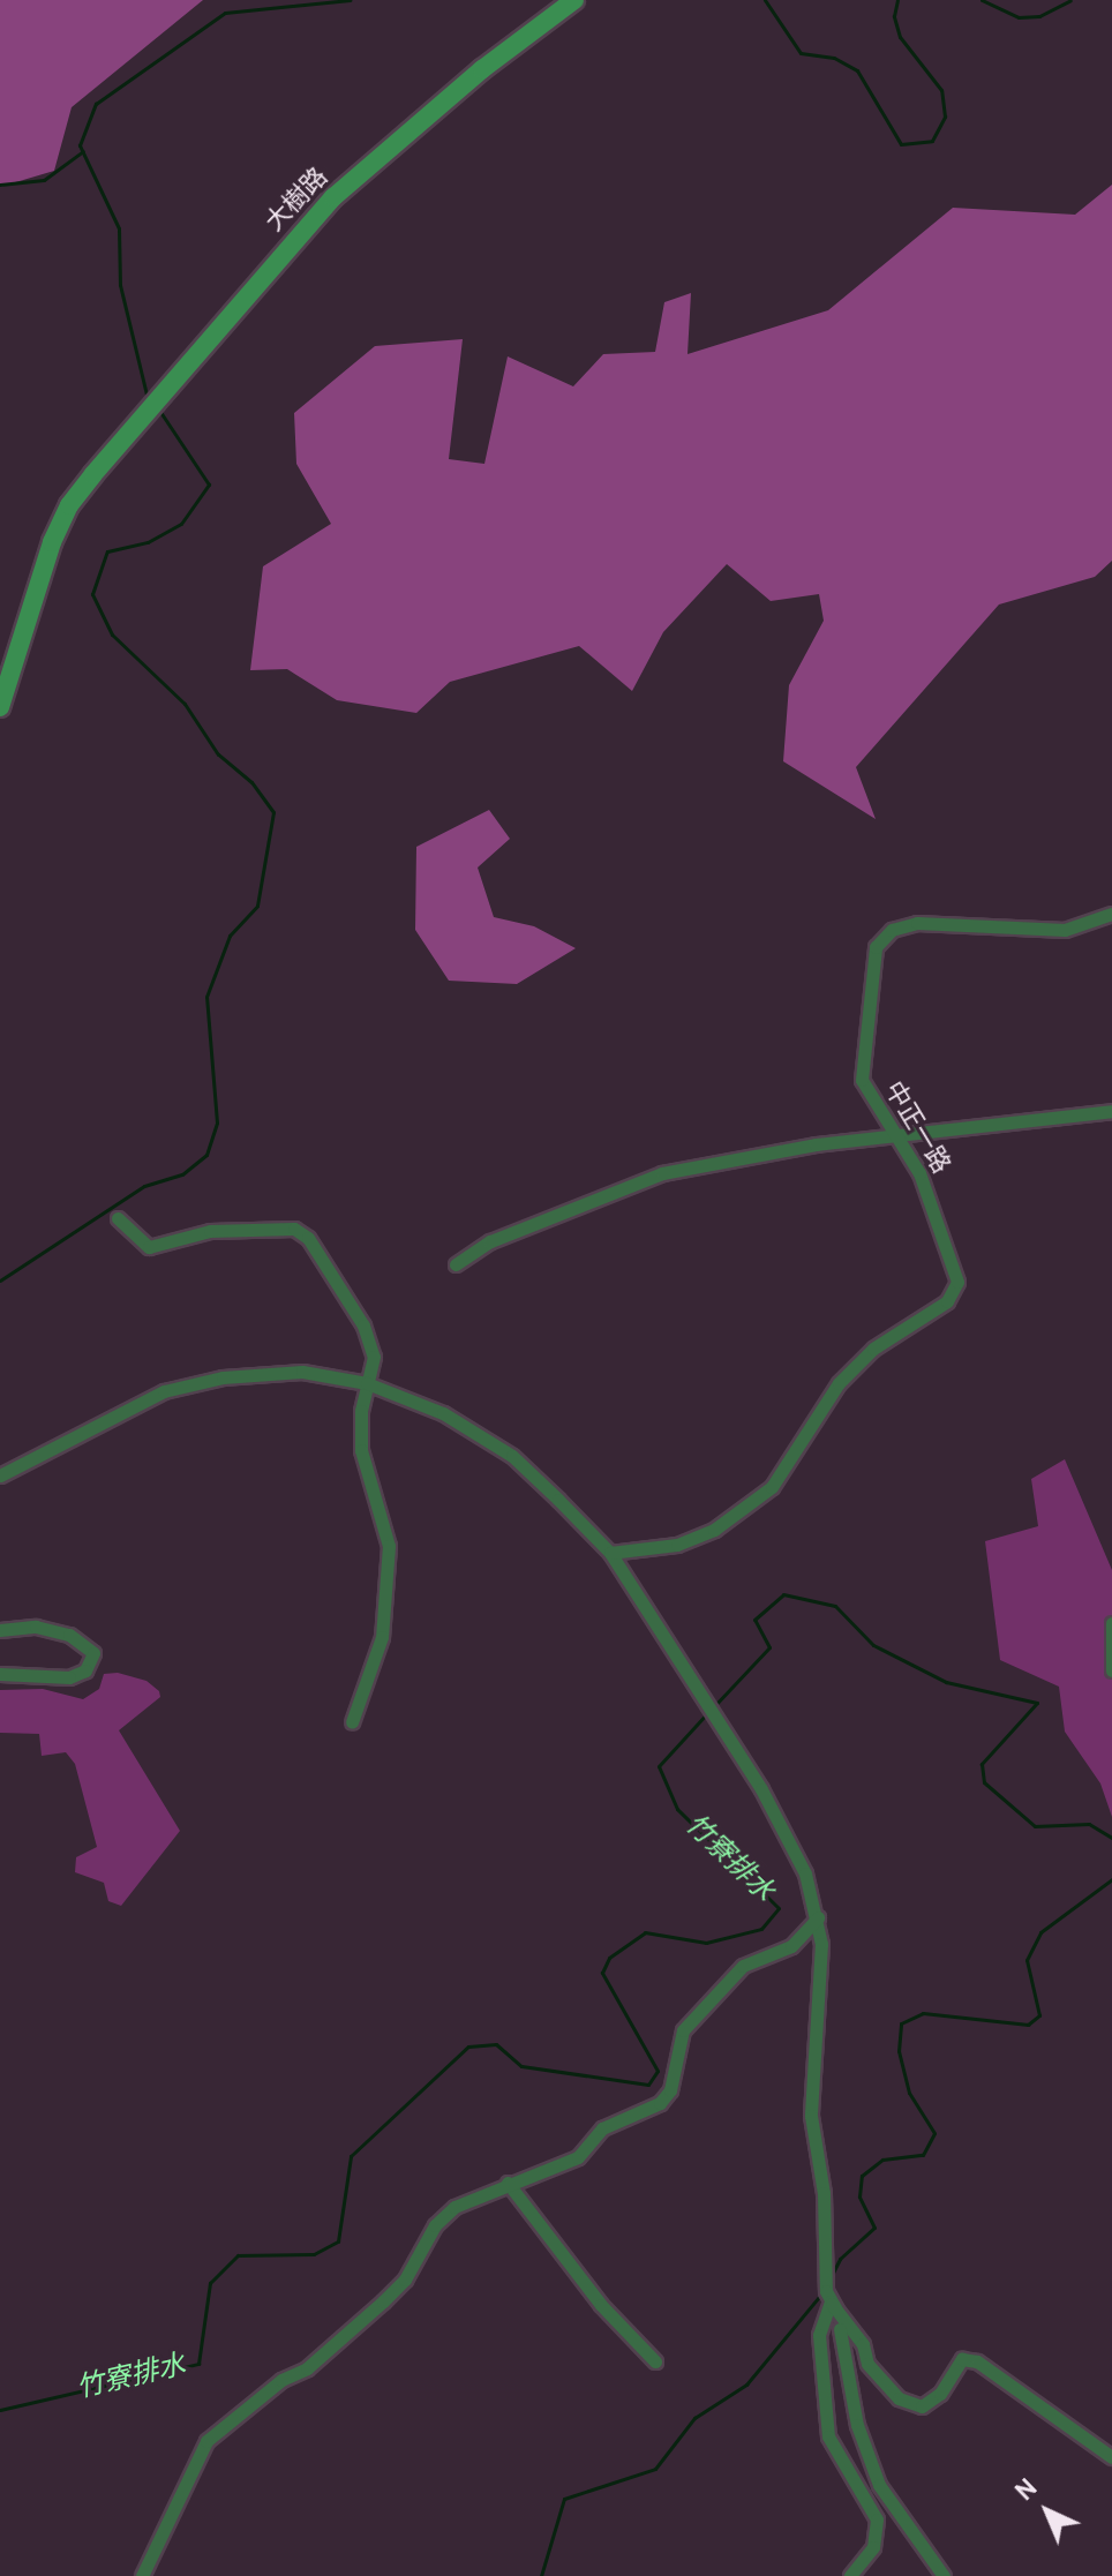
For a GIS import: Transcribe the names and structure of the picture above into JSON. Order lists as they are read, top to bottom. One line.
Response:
{"streets":{"street":["大樹路","中正一路"]},"water":["竹寮排水"],"north":"top left"}
